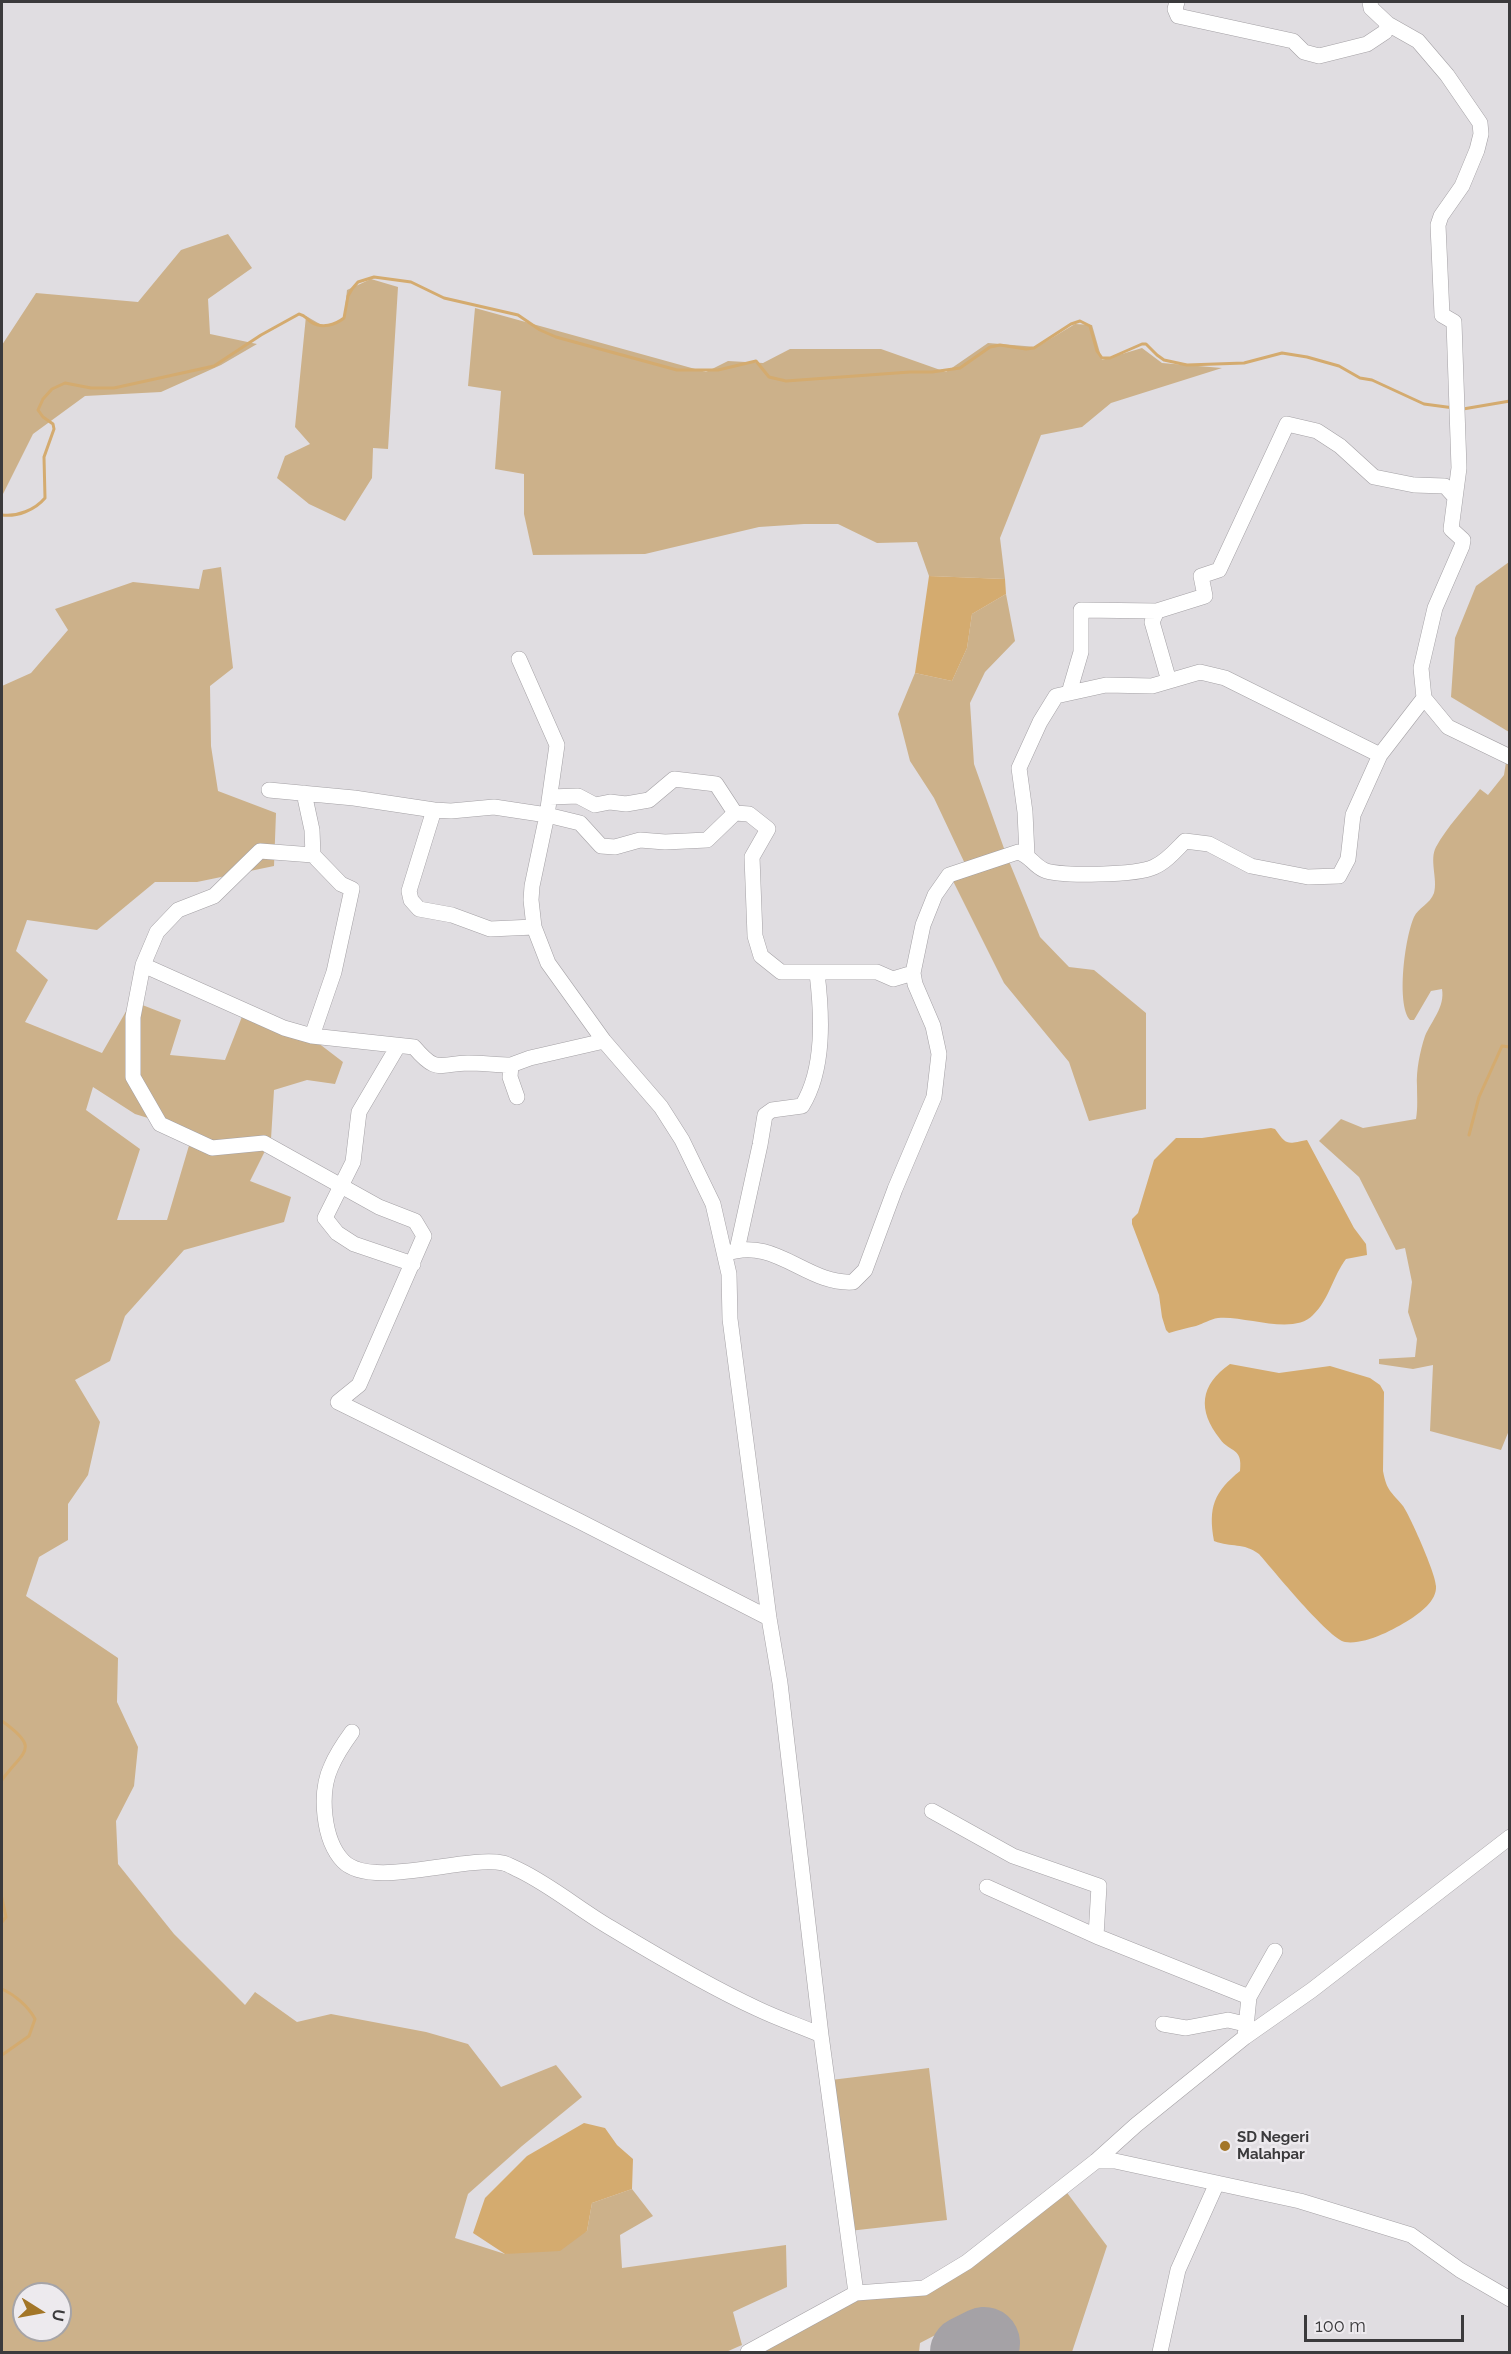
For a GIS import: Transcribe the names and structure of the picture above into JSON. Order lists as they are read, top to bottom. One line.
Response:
{"places":["SD Negeri Malahpar"],"scale_bar":"100 m","north":"right"}
